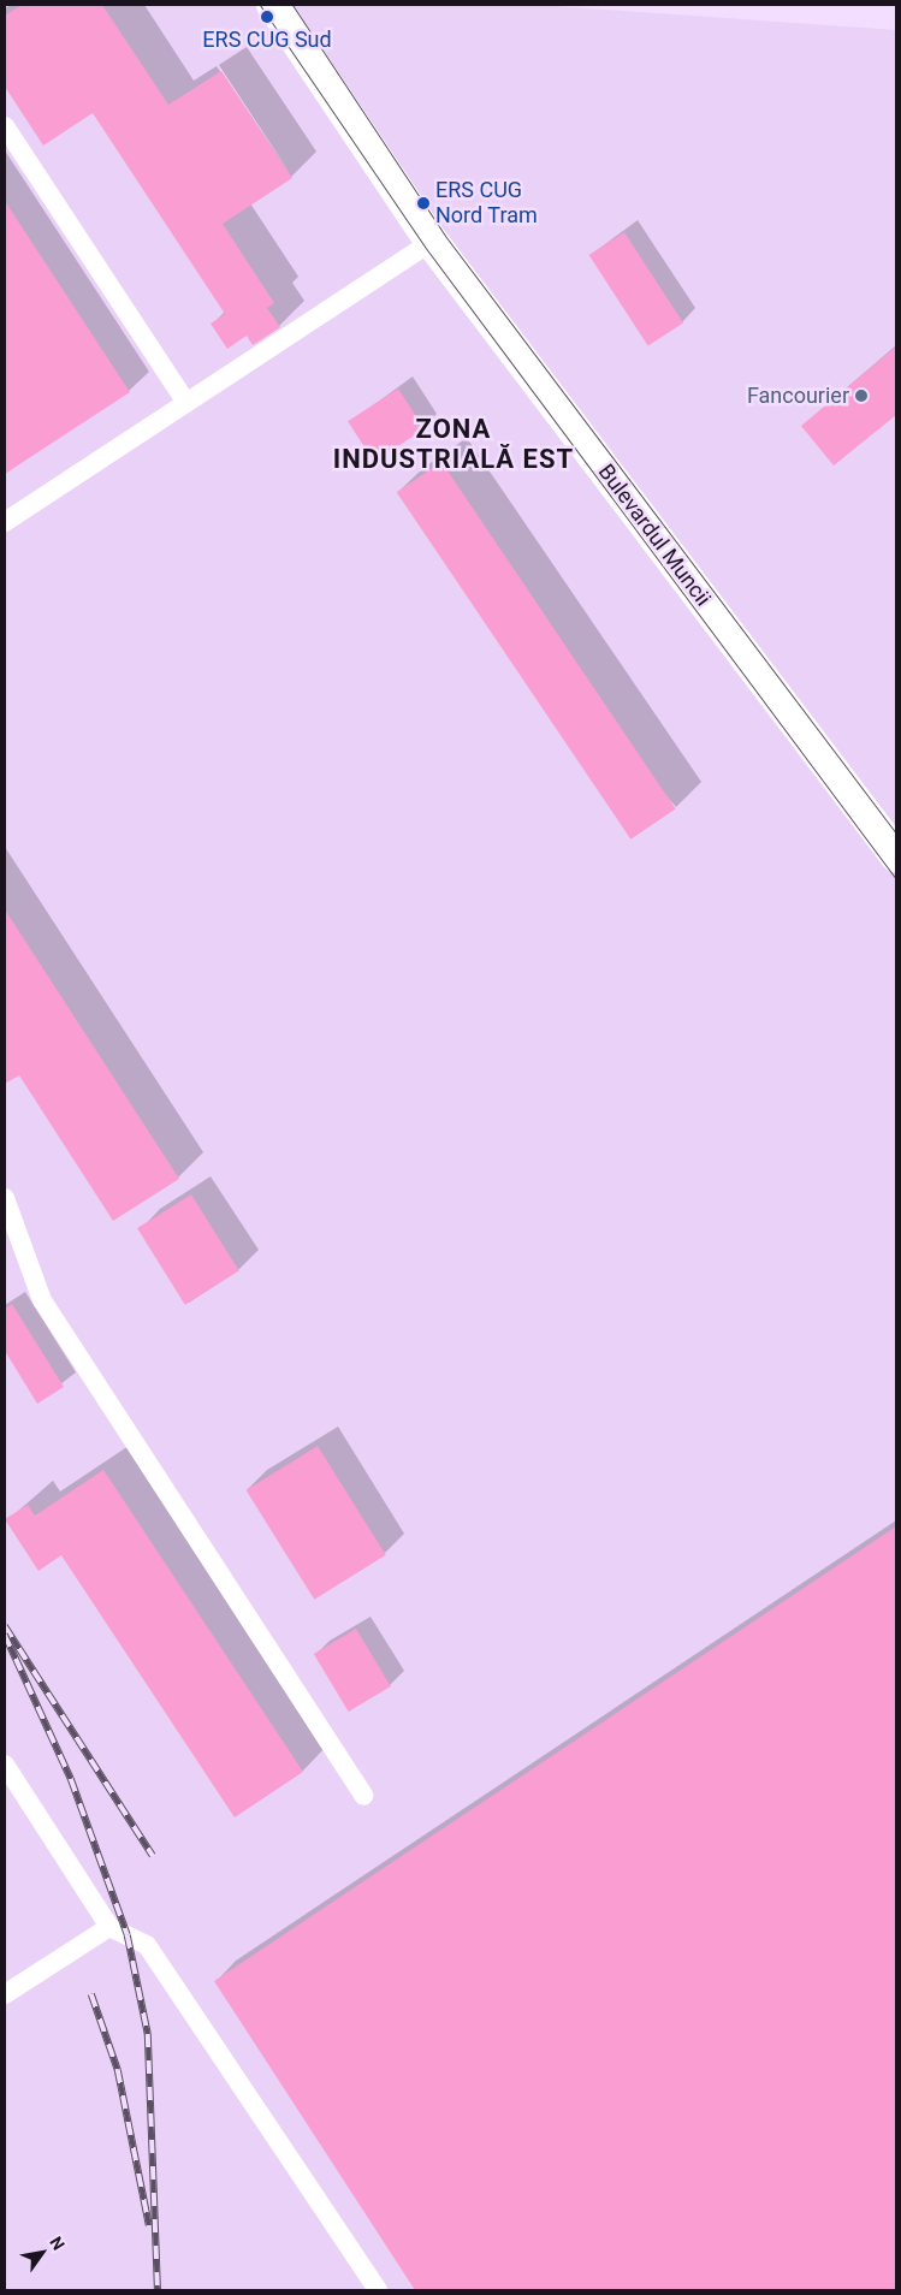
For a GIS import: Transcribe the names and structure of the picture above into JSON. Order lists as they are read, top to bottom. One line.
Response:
{"streets":{"main road":["Bulevardul Muncii"]},"districts":["ZONA INDUSTRIALĂ EST"],"places":["ERS CUG Sud","ERS CUG Nord Tram","Fancourier"],"north":"top right"}
